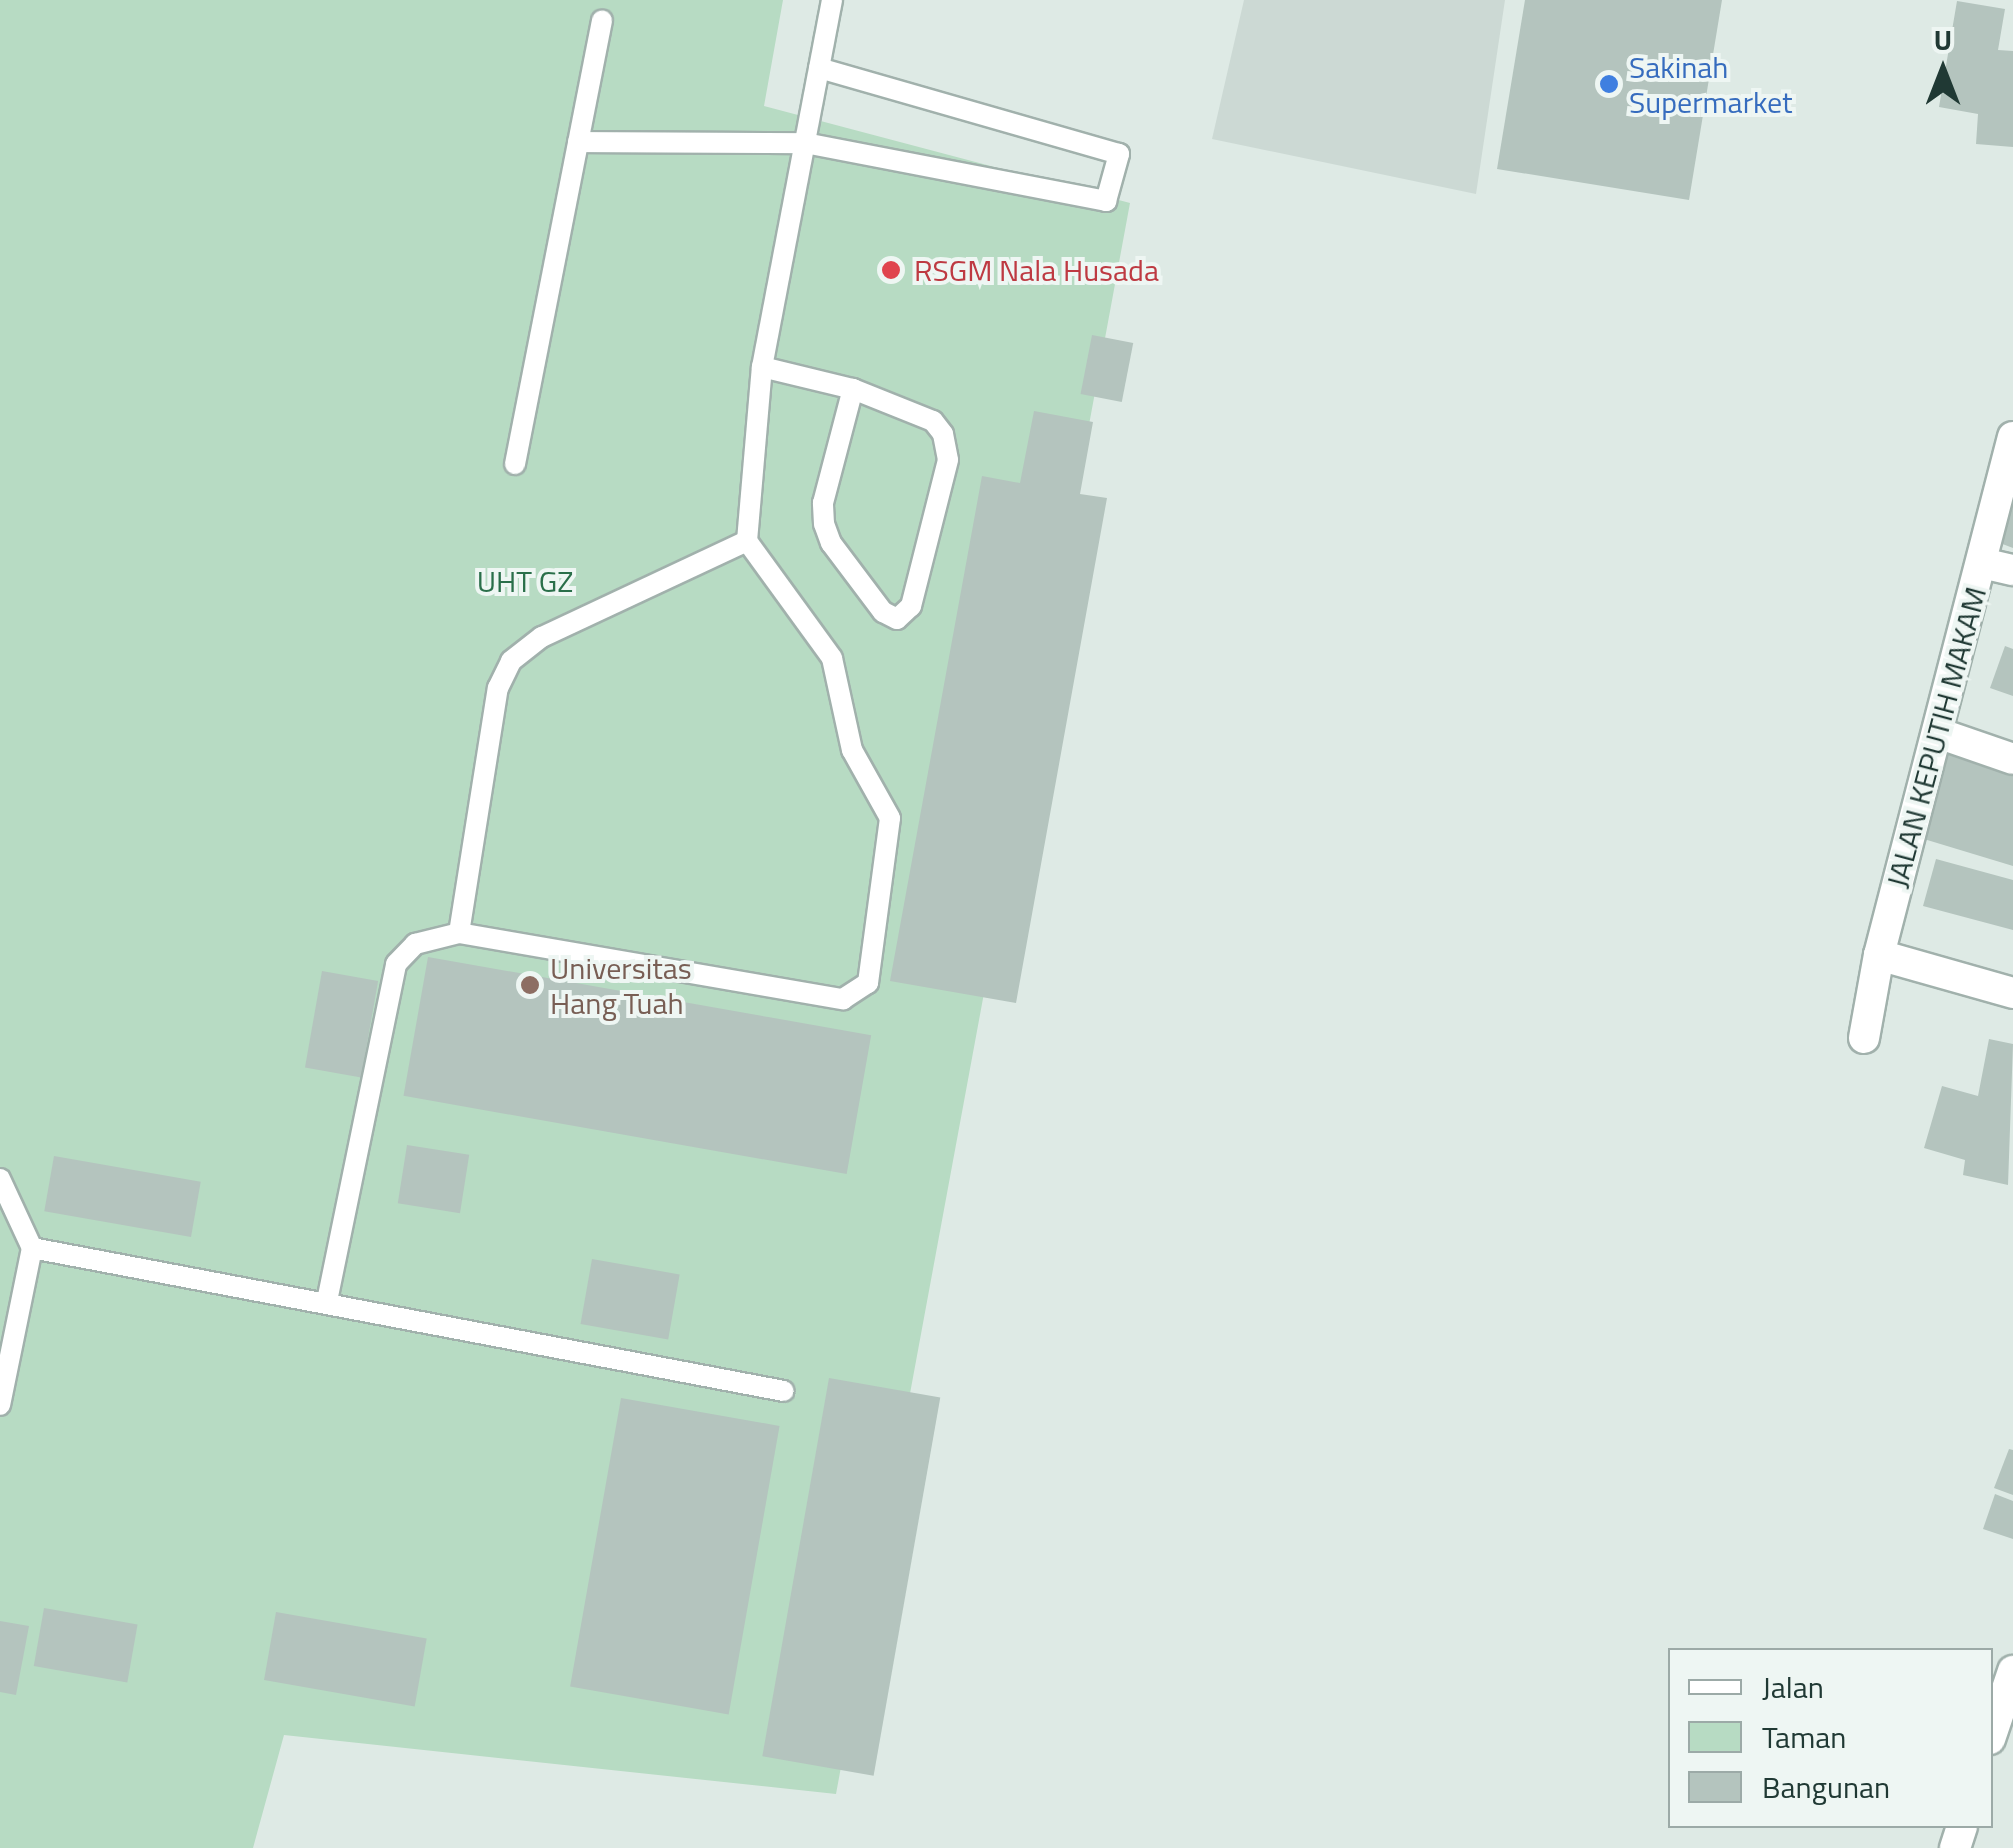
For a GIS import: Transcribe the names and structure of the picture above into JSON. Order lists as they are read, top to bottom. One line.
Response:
{"streets":{"street":["JALAN KEPUTIH MAKAM"]},"parks":["UHT GZ"],"places":["Sakinah Supermarket","RSGM Nala Husada","Universitas Hang Tuah"],"legend":["Jalan","Taman","Bangunan"],"north":"top"}
